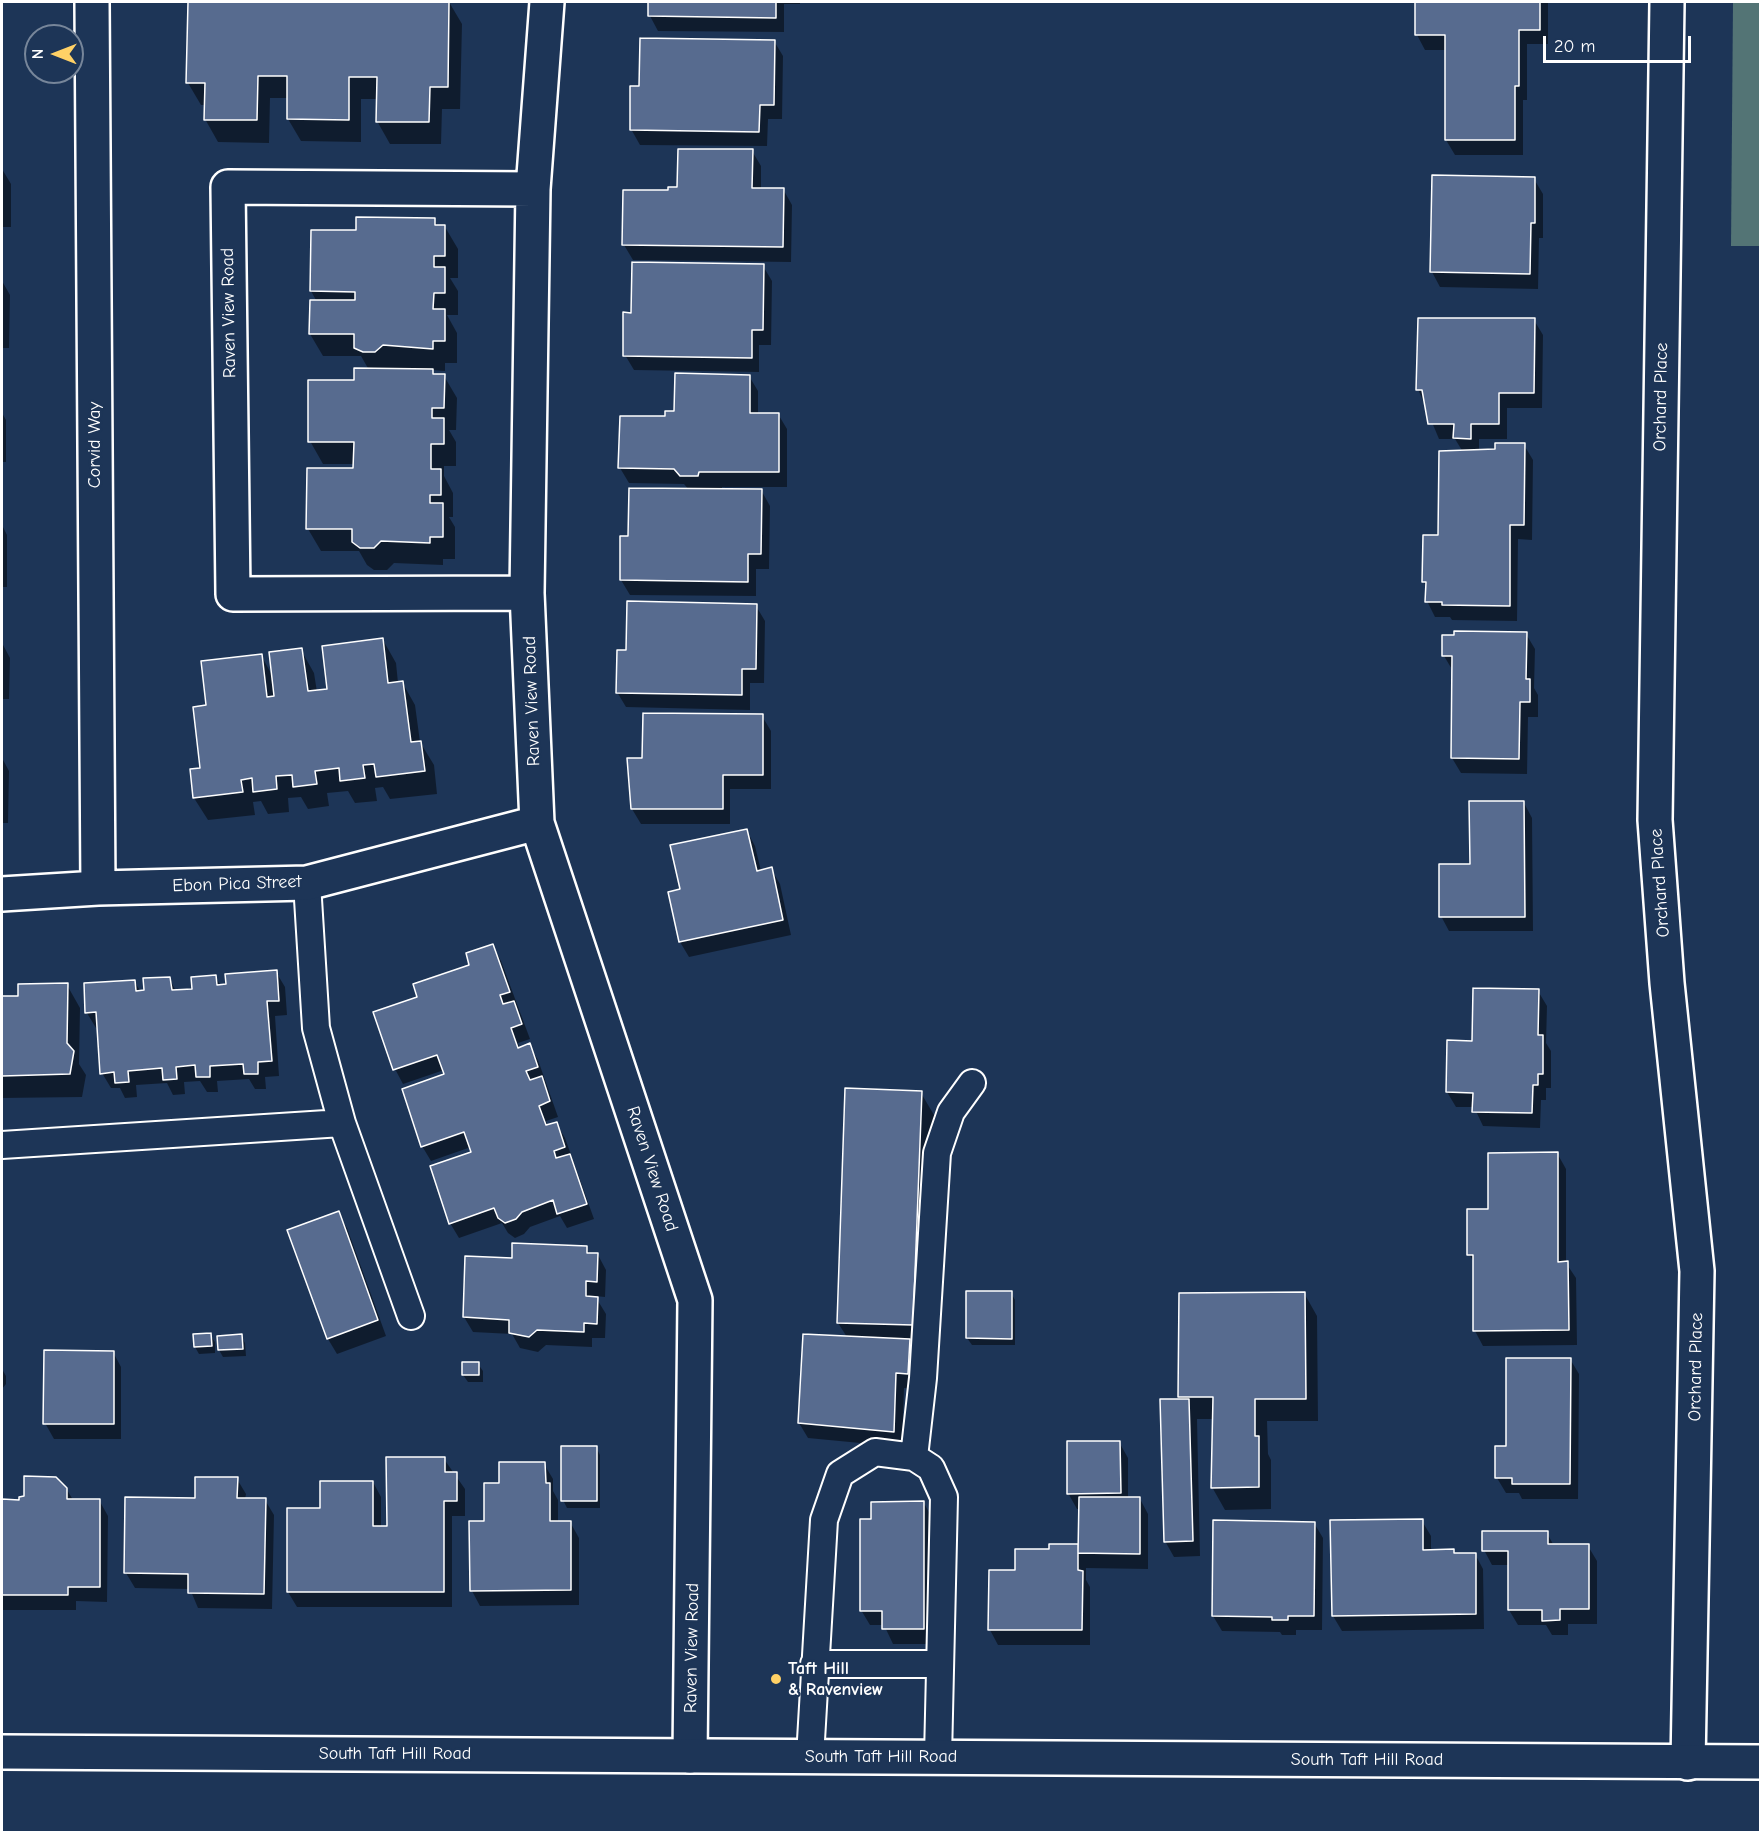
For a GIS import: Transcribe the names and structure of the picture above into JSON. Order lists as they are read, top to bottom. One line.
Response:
{"streets":{"street":["Raven View Road","Orchard Place","Corvid Way","Ebon Pica Street","South Taft Hill Road"]},"crossings":[["Raven View Road","Ebon Pica Street"],["Raven View Road","South Taft Hill Road"],["Orchard Place","South Taft Hill Road"],["Corvid Way","Ebon Pica Street"]],"places":["Taft Hill & Ravenview"],"scale_bar":"20 m","north":"left"}
